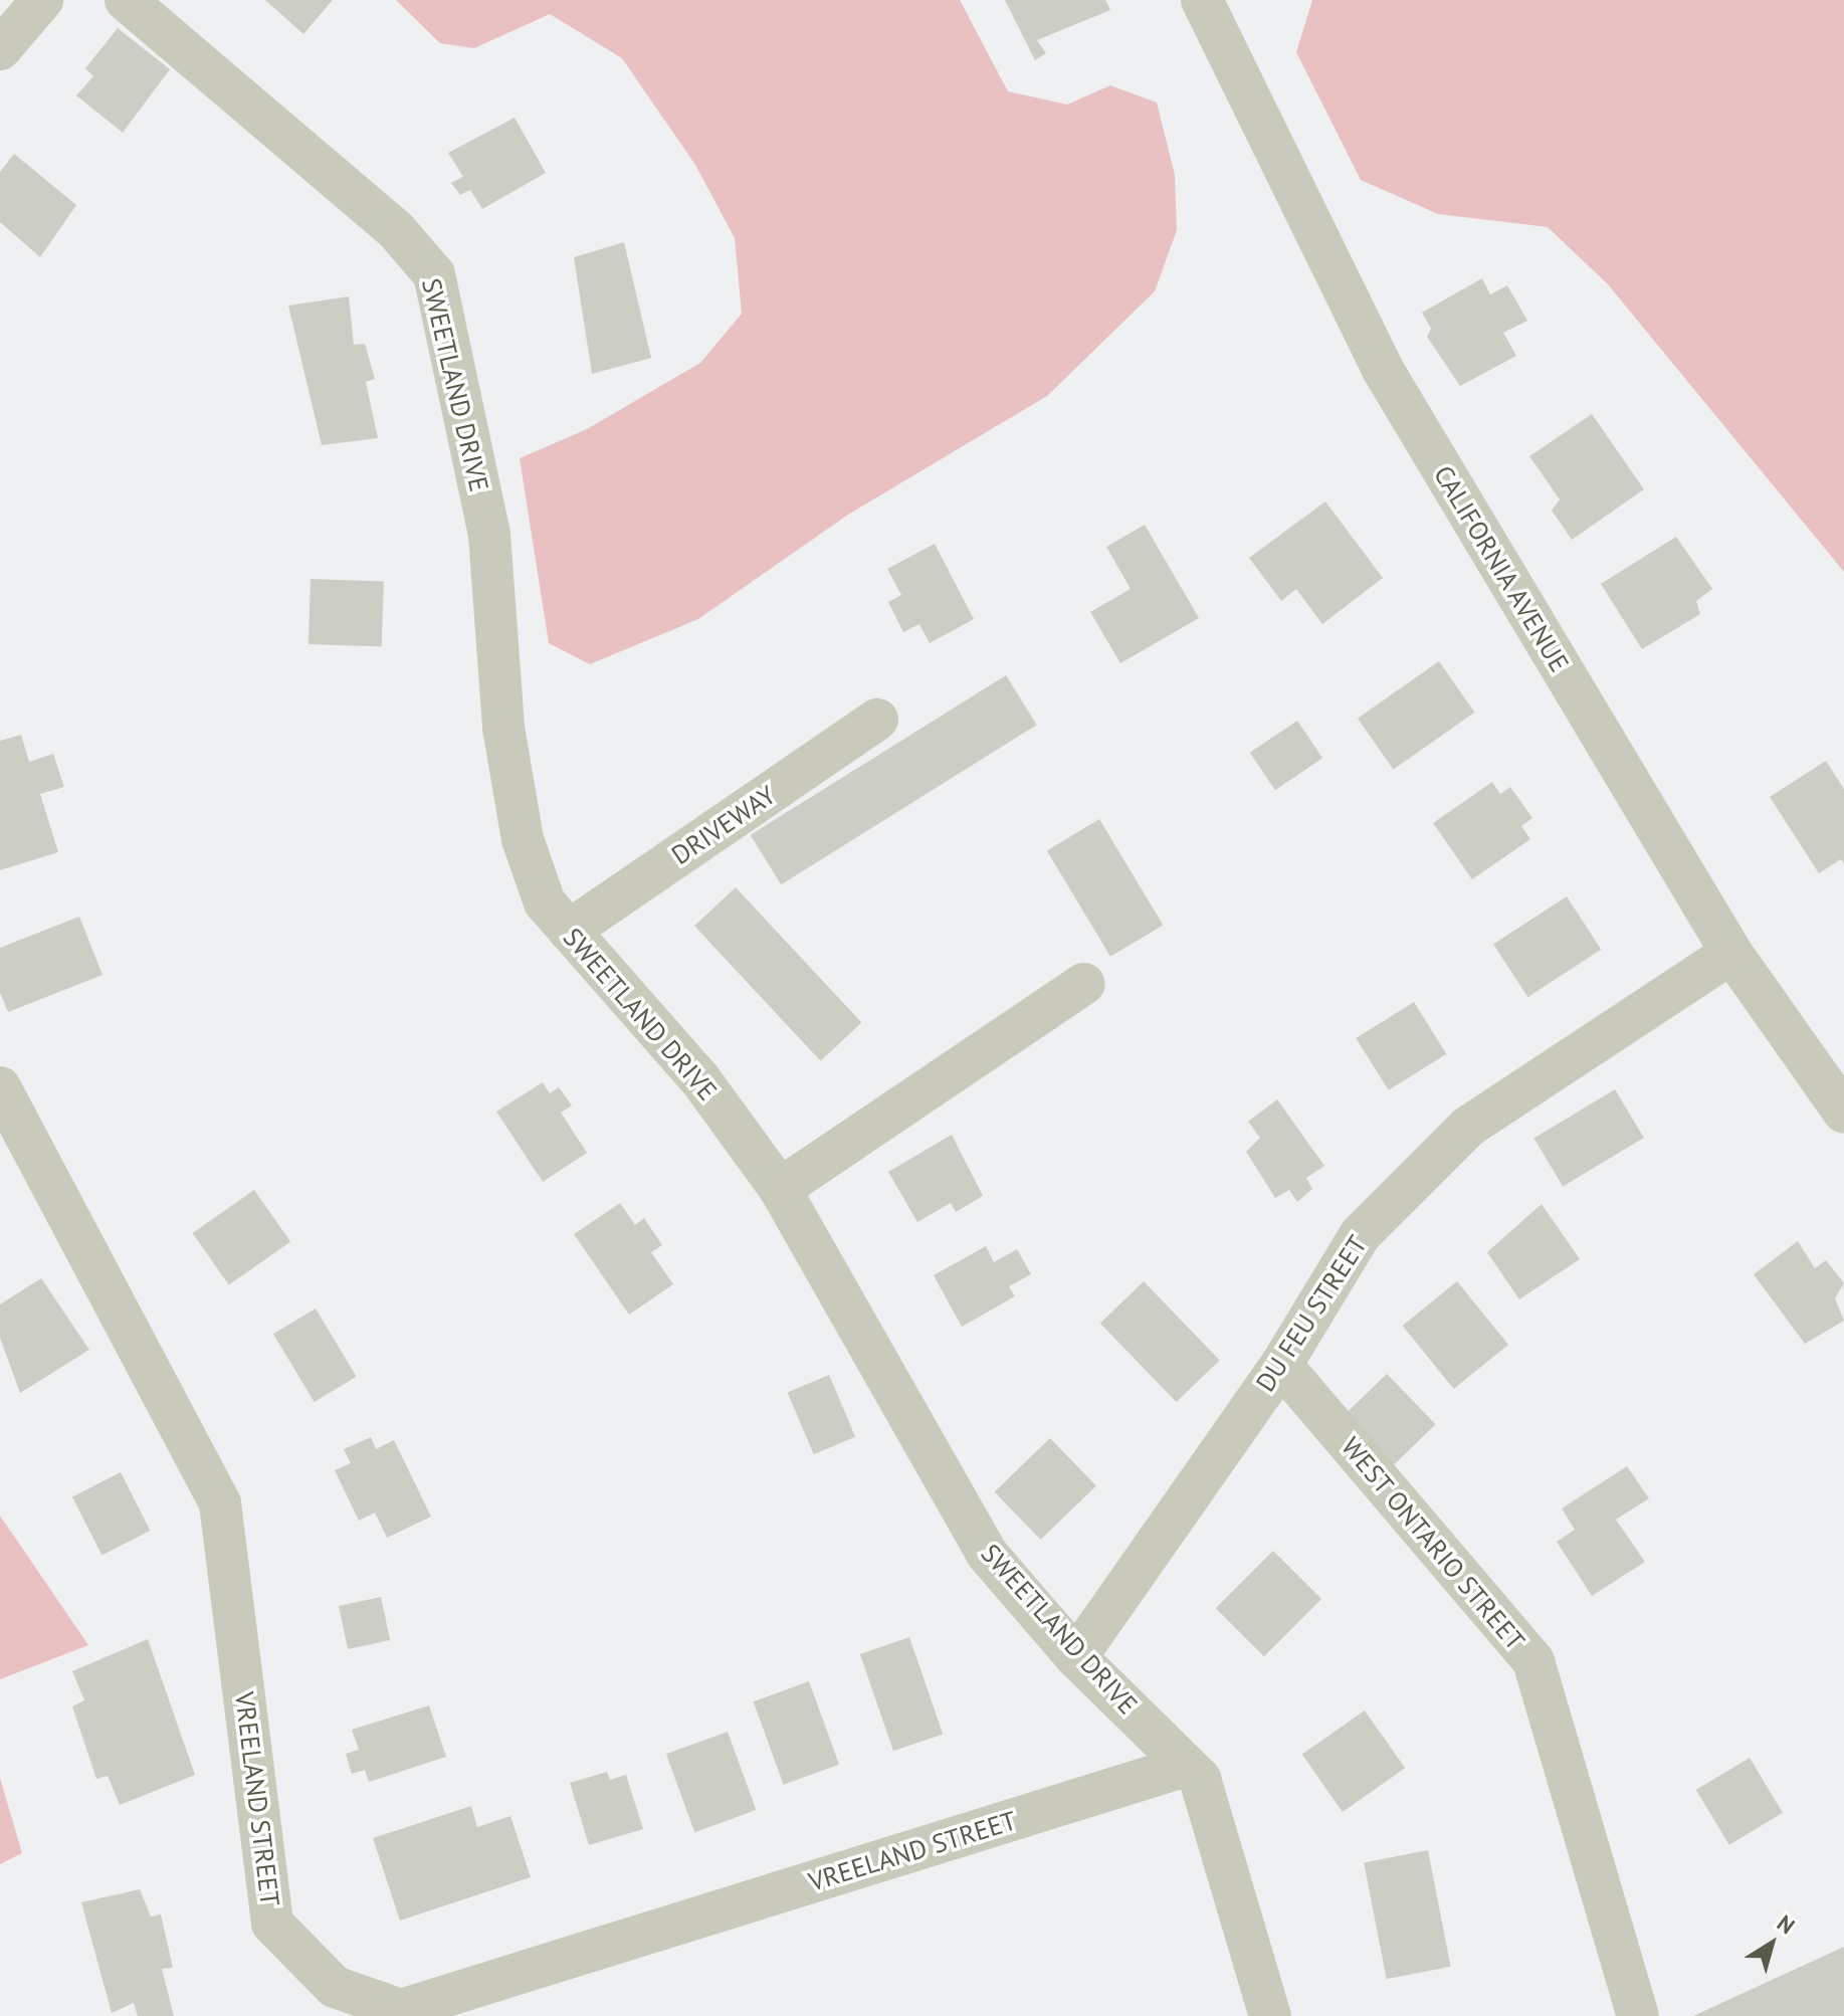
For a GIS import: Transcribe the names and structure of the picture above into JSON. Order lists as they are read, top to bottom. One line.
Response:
{"streets":{"street":["SWEETLAND DRIVE","CALIFORNIA AVENUE","DRIVEWAY","DU FEU STREET","WEST ONTARIO STREET","VREELAND STREET"]},"crossings":[["SWEETLAND DRIVE","DRIVEWAY"],["SWEETLAND DRIVE","DU FEU STREET"],["SWEETLAND DRIVE","VREELAND STREET"],["CALIFORNIA AVENUE","DU FEU STREET"],["DU FEU STREET","WEST ONTARIO STREET"]],"north":"top right"}
